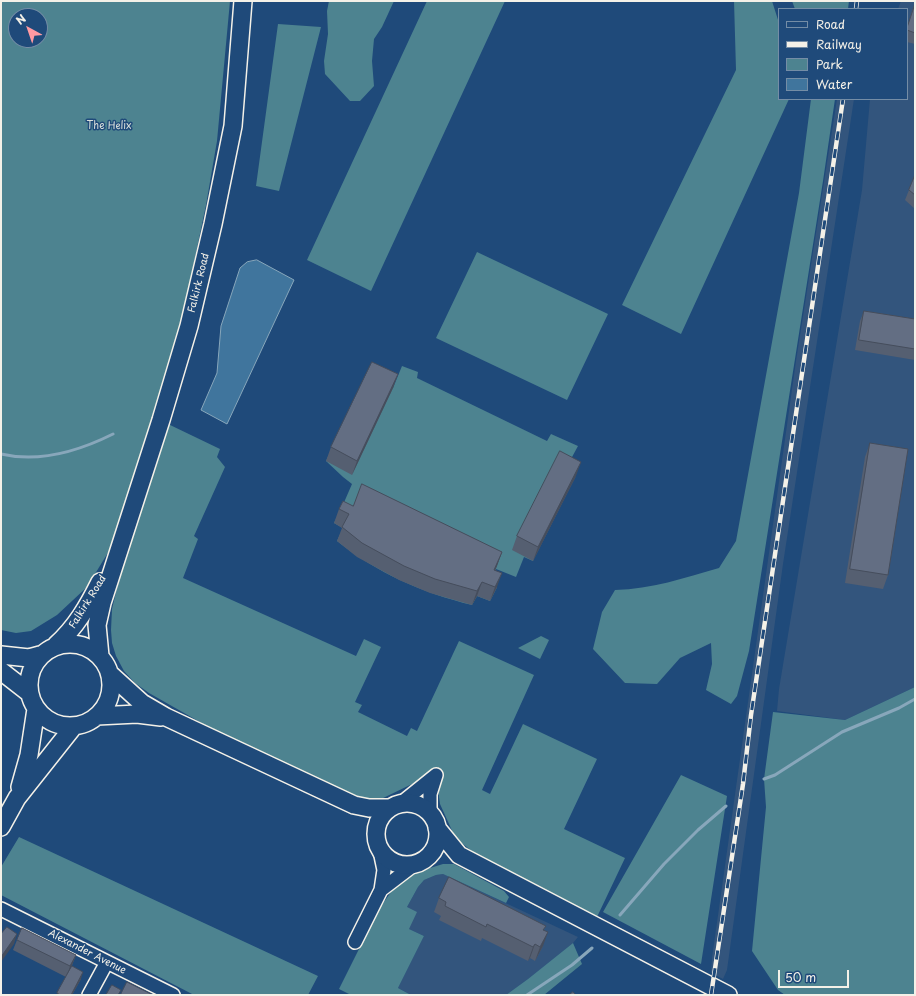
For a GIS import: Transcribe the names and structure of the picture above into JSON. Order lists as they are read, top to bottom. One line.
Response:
{"streets":{"main road":["Falkirk Road"],"street":["Alexander Avenue"]},"parks":["The Helix"],"legend":["Road","Railway","Park","Water"],"scale_bar":"50 m","north":"top left"}
